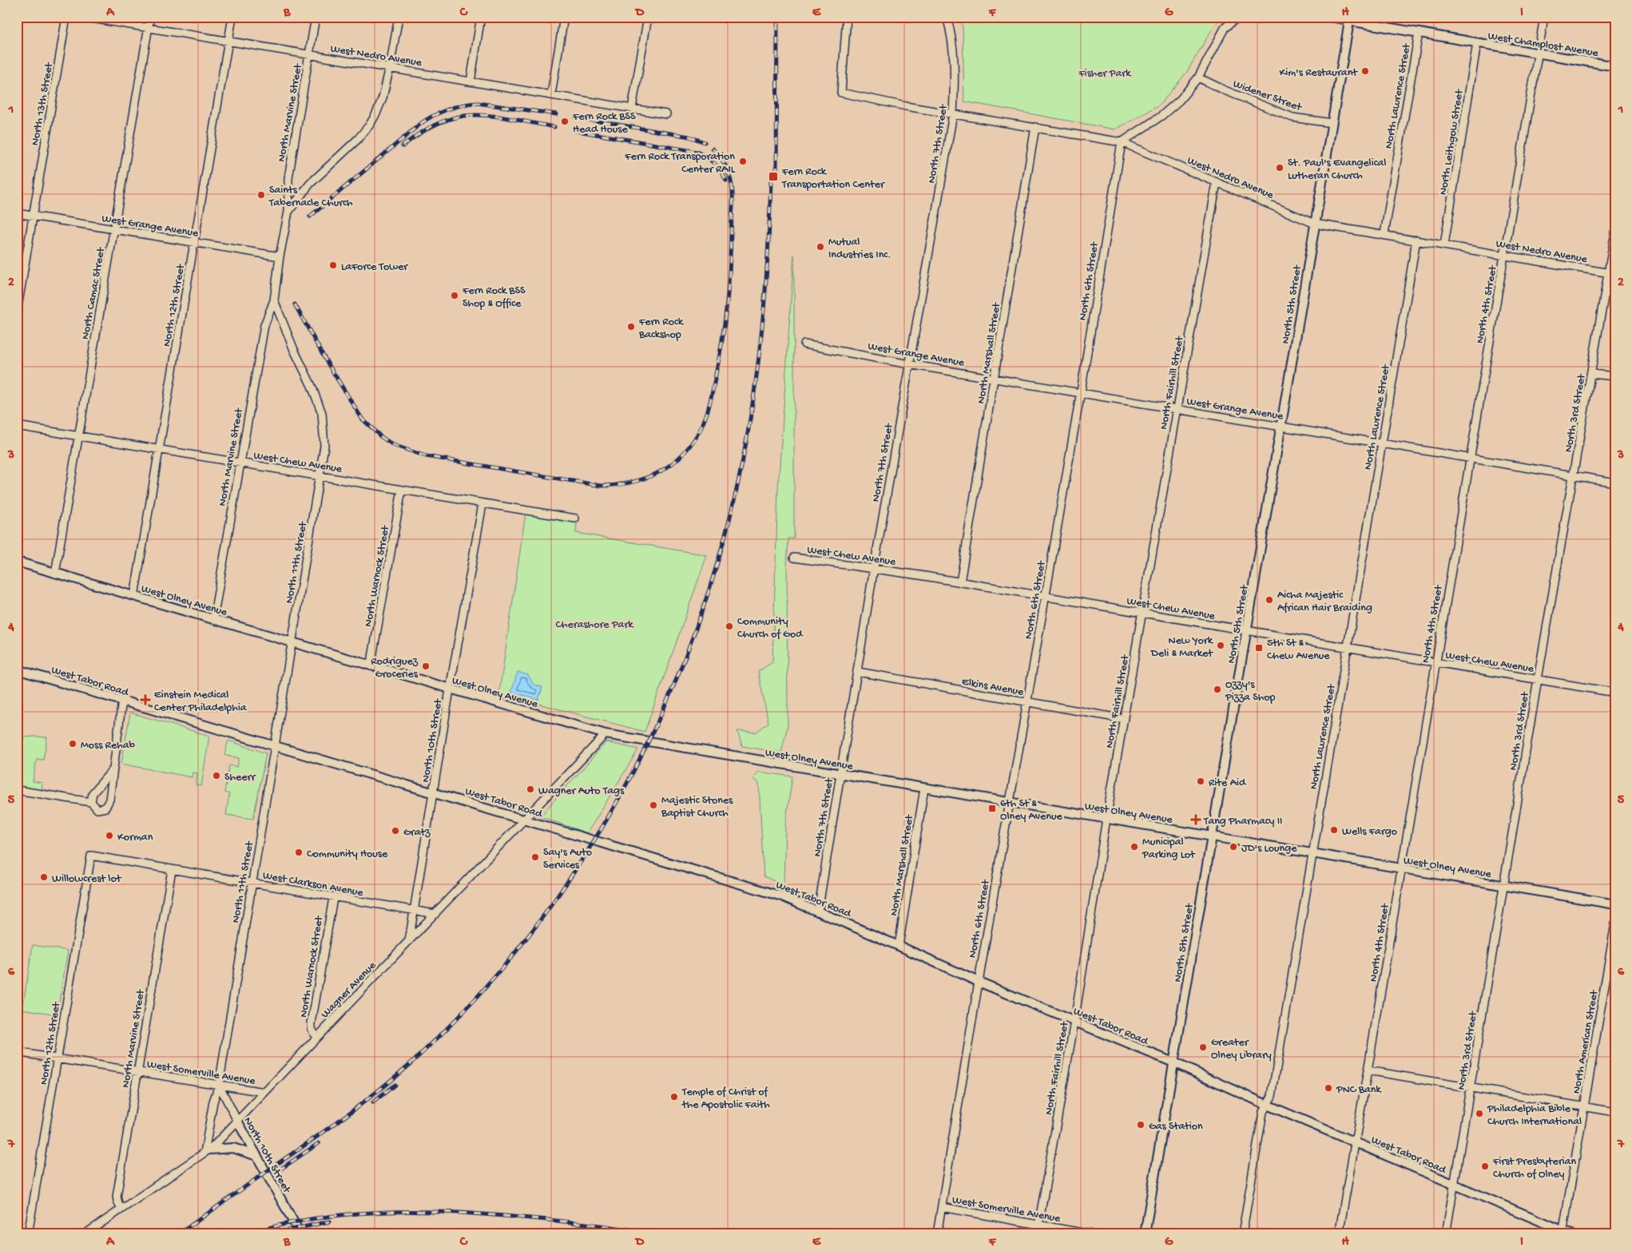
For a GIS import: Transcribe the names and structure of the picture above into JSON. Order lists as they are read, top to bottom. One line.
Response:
{"streets":{"street":["West Champlost Avenue","West Nedro Avenue","Widener Street","North Lawrence Street","North 13th Street","North Marvine Street","North Leithgow Street","North 7th Street","West Grange Avenue","North 6th Street","North Camac Street","North 5th Street","North 4th Street","North 12th Street","North Marshall Street","North Fairhill Street","North 3rd Street","West Chew Avenue","North 11th Street","North Warnock Street","West Olney Avenue","West Tabor Road","Elkins Avenue","North 10th Street","West Clarkson Avenue","Wagner Avenue","North American Street","West Somerville Avenue"]},"crossings":[["West Champlost Avenue","North Lawrence Street"],["West Champlost Avenue","North Leithgow Street"],["West Champlost Avenue","North 5th Street"],["West Champlost Avenue","North 4th Street"],["West Nedro Avenue","North Lawrence Street"],["West Nedro Avenue","North Marvine Street"],["West Nedro Avenue","North Leithgow Street"],["West Nedro Avenue","North 7th Street"],["West Nedro Avenue","North 6th Street"],["West Nedro Avenue","North Camac Street"],["West Nedro Avenue","North 5th Street"],["West Nedro Avenue","North 4th Street"],["West Nedro Avenue","North 12th Street"],["West Nedro Avenue","North Marshall Street"],["West Nedro Avenue","North Fairhill Street"],["West Nedro Avenue","North 3rd Street"],["West Nedro Avenue","North 11th Street"],["Widener Street","North 5th Street"],["North Lawrence Street","West Grange Avenue"],["North Lawrence Street","West Chew Avenue"],["North Lawrence Street","West Olney Avenue"],["North Lawrence Street","West Tabor Road"],["North 13th Street","West Grange Avenue"],["North Marvine Street","West Chew Avenue"],["North Marvine Street","North 11th Street"],["North Marvine Street","West Olney Avenue"],["North Marvine Street","West Clarkson Avenue"],["North Marvine Street","Wagner Avenue"],["North Marvine Street","West Somerville Avenue"],["North 7th Street","West Grange Avenue"],["North 7th Street","West Chew Avenue"],["North 7th Street","West Olney Avenue"],["North 7th Street","West Tabor Road"],["North 7th Street","Elkins Avenue"],["West Grange Avenue","North 6th Street"],["West Grange Avenue","North Camac Street"],["West Grange Avenue","North 5th Street"],["West Grange Avenue","North 4th Street"],["West Grange Avenue","North 12th Street"],["West Grange Avenue","North Marshall Street"],["West Grange Avenue","North Fairhill Street"],["West Grange Avenue","North 3rd Street"],["West Grange Avenue","North 11th Street"],["North 6th Street","West Chew Avenue"],["North 6th Street","West Olney Avenue"],["North 6th Street","West Tabor Road"],["North 6th Street","Elkins Avenue"],["North 6th Street","West Somerville Avenue"],["North Camac Street","West Chew Avenue"],["North Camac Street","West Olney Avenue"],["North 5th Street","West Chew Avenue"],["North 5th Street","West Olney Avenue"],["North 5th Street","West Tabor Road"],["North 4th Street","West Chew Avenue"],["North 4th Street","West Olney Avenue"],["North 4th Street","West Tabor Road"],["North 12th Street","West Chew Avenue"],["North 12th Street","West Olney Avenue"],["North 12th Street","West Clarkson Avenue"],["North 12th Street","West Somerville Avenue"],["North Marshall Street","West Chew Avenue"],["North Marshall Street","West Olney Avenue"],["North Marshall Street","West Tabor Road"],["North Fairhill Street","West Chew Avenue"],["North Fairhill Street","West Olney Avenue"],["North Fairhill Street","West Tabor Road"],["North Fairhill Street","Elkins Avenue"],["North Fairhill Street","West Somerville Avenue"],["North 3rd Street","West Chew Avenue"],["North 3rd Street","West Olney Avenue"],["North 3rd Street","West Tabor Road"],["West Chew Avenue","North 11th Street"],["West Chew Avenue","North Warnock Street"],["West Chew Avenue","North 10th Street"],["North 11th Street","West Olney Avenue"],["North 11th Street","West Tabor Road"],["North 11th Street","North 10th Street"],["North 11th Street","West Clarkson Avenue"],["North 11th Street","Wagner Avenue"],["North 11th Street","West Somerville Avenue"],["North Warnock Street","West Olney Avenue"],["North Warnock Street","West Clarkson Avenue"],["North Warnock Street","Wagner Avenue"],["West Olney Avenue","North 10th Street"],["West Olney Avenue","Wagner Avenue"],["West Tabor Road","North 10th Street"],["West Tabor Road","Wagner Avenue"],["West Tabor Road","North American Street"],["North 10th Street","West Clarkson Avenue"],["North 10th Street","Wagner Avenue"],["North 10th Street","West Somerville Avenue"],["Wagner Avenue","West Somerville Avenue"]],"parks":["Fisher Park","Cherashore Park"],"places":{"other":["Kim's Restaurant","Fern Rock BSS Head House","Fern Rock Transporation Center RAIL","St. Paul's Evangelical Lutheran Church","Saints Tabernacle Church","Mutual Industries Inc.","LaForce Tower","Fern Rock BSS Shop & Office","Fern Rock Backshop","Aicha Majestic African Hair Braiding","Community Church of God","New York Deli & Market","Rodriguez Groceries","Ozzy's Pizza Shop","Moss Rehab","Sheerr","Rite Aid","Wagner Auto Tags","Majestic Stones Baptist Church","Wells Fargo","Gratz","Korman","Municipal Parking Lot","JD's Lounge","Community House","Say's Auto Services","Willowcrest lot","Greater Olney Library","PNC Bank","Temple of Christ of the Apostolic Faith","Philadelphia Bible Church International","Gas Station","First Presbyterian Church of Olney"],"transit":["Fern Rock Transportation Center","5th St & Chew Avenue","6th St & Olney Avenue"],"health":["Einstein Medical Center Philadelphia","Tang Pharmacy II"]},"grid":{"columns":["A","B","C","D","E","F","G","H","I"],"rows":["1","2","3","4","5","6","7"]}}
